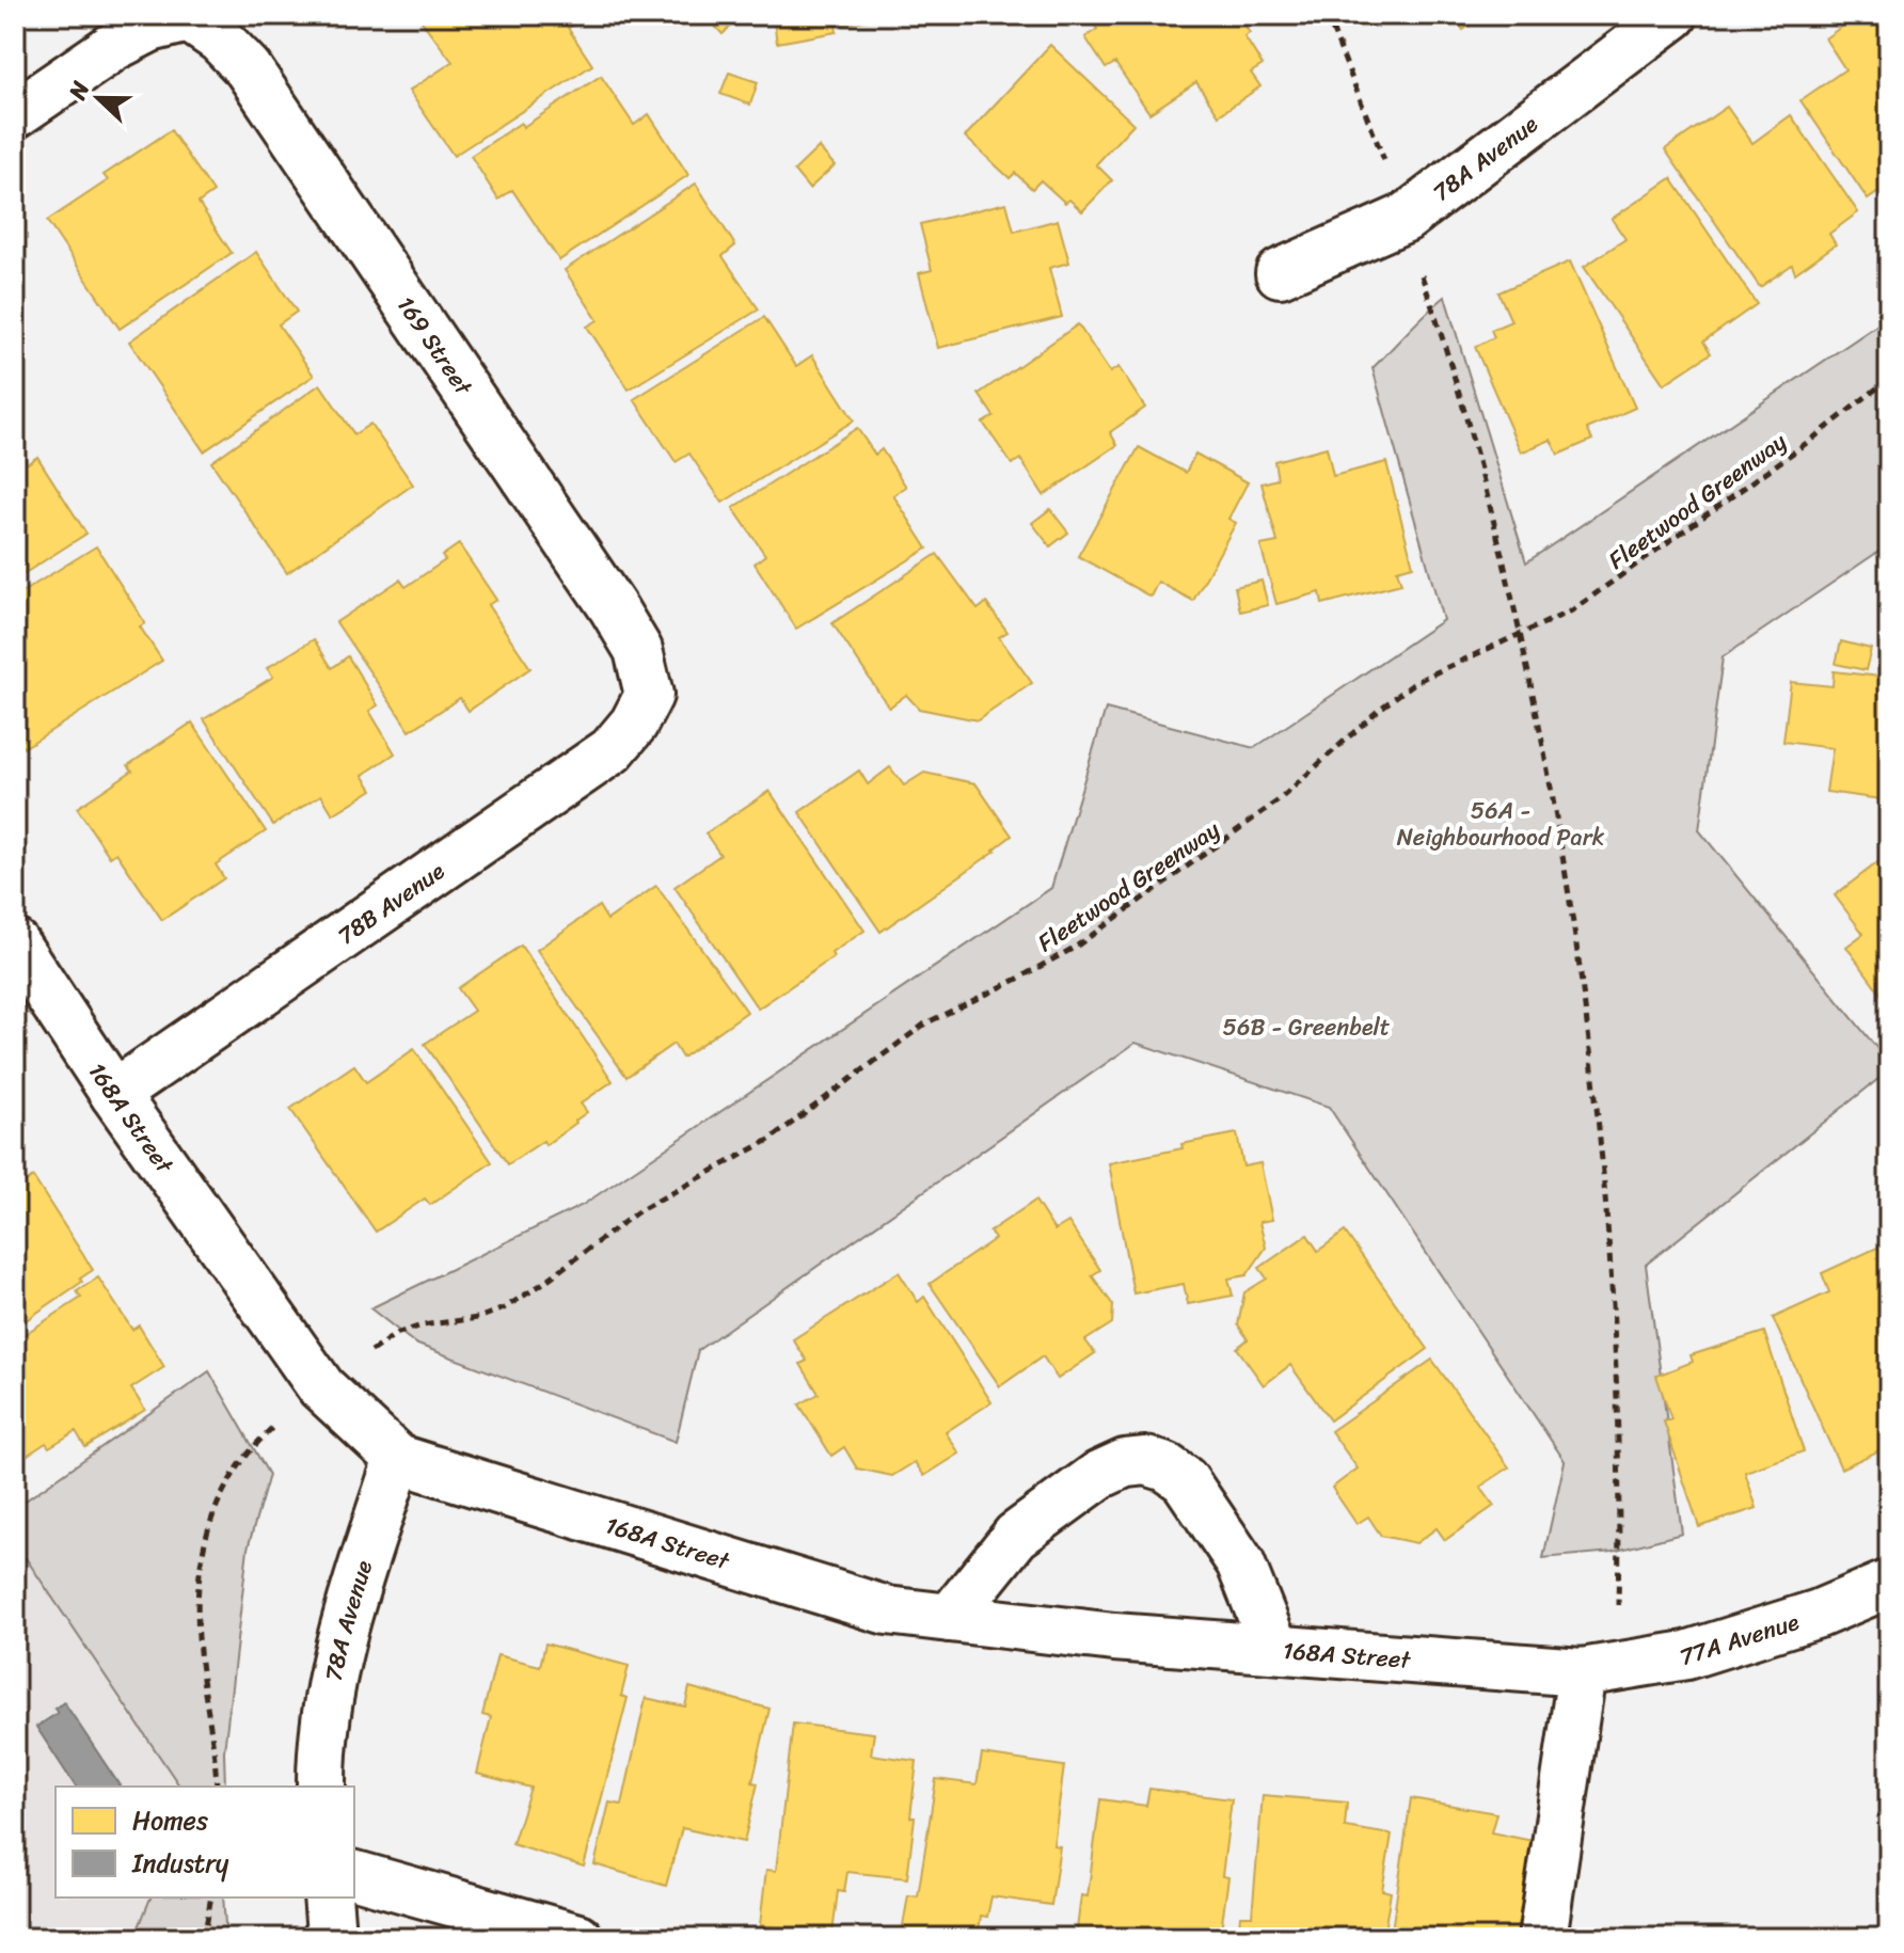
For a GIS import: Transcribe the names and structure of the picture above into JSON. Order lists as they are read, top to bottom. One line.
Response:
{"streets":{"street":["78A Avenue","169 Street","78B Avenue","168A Street","77A Avenue"],"path":["Fleetwood Greenway"]},"crossings":[["78A Avenue","168A Street"],["169 Street","78B Avenue"],["78B Avenue","168A Street"],["168A Street","77A Avenue"]],"parks":["56A - Neighbourhood Park","56B - Greenbelt"],"legend":["Homes","Industry"],"north":"left"}
